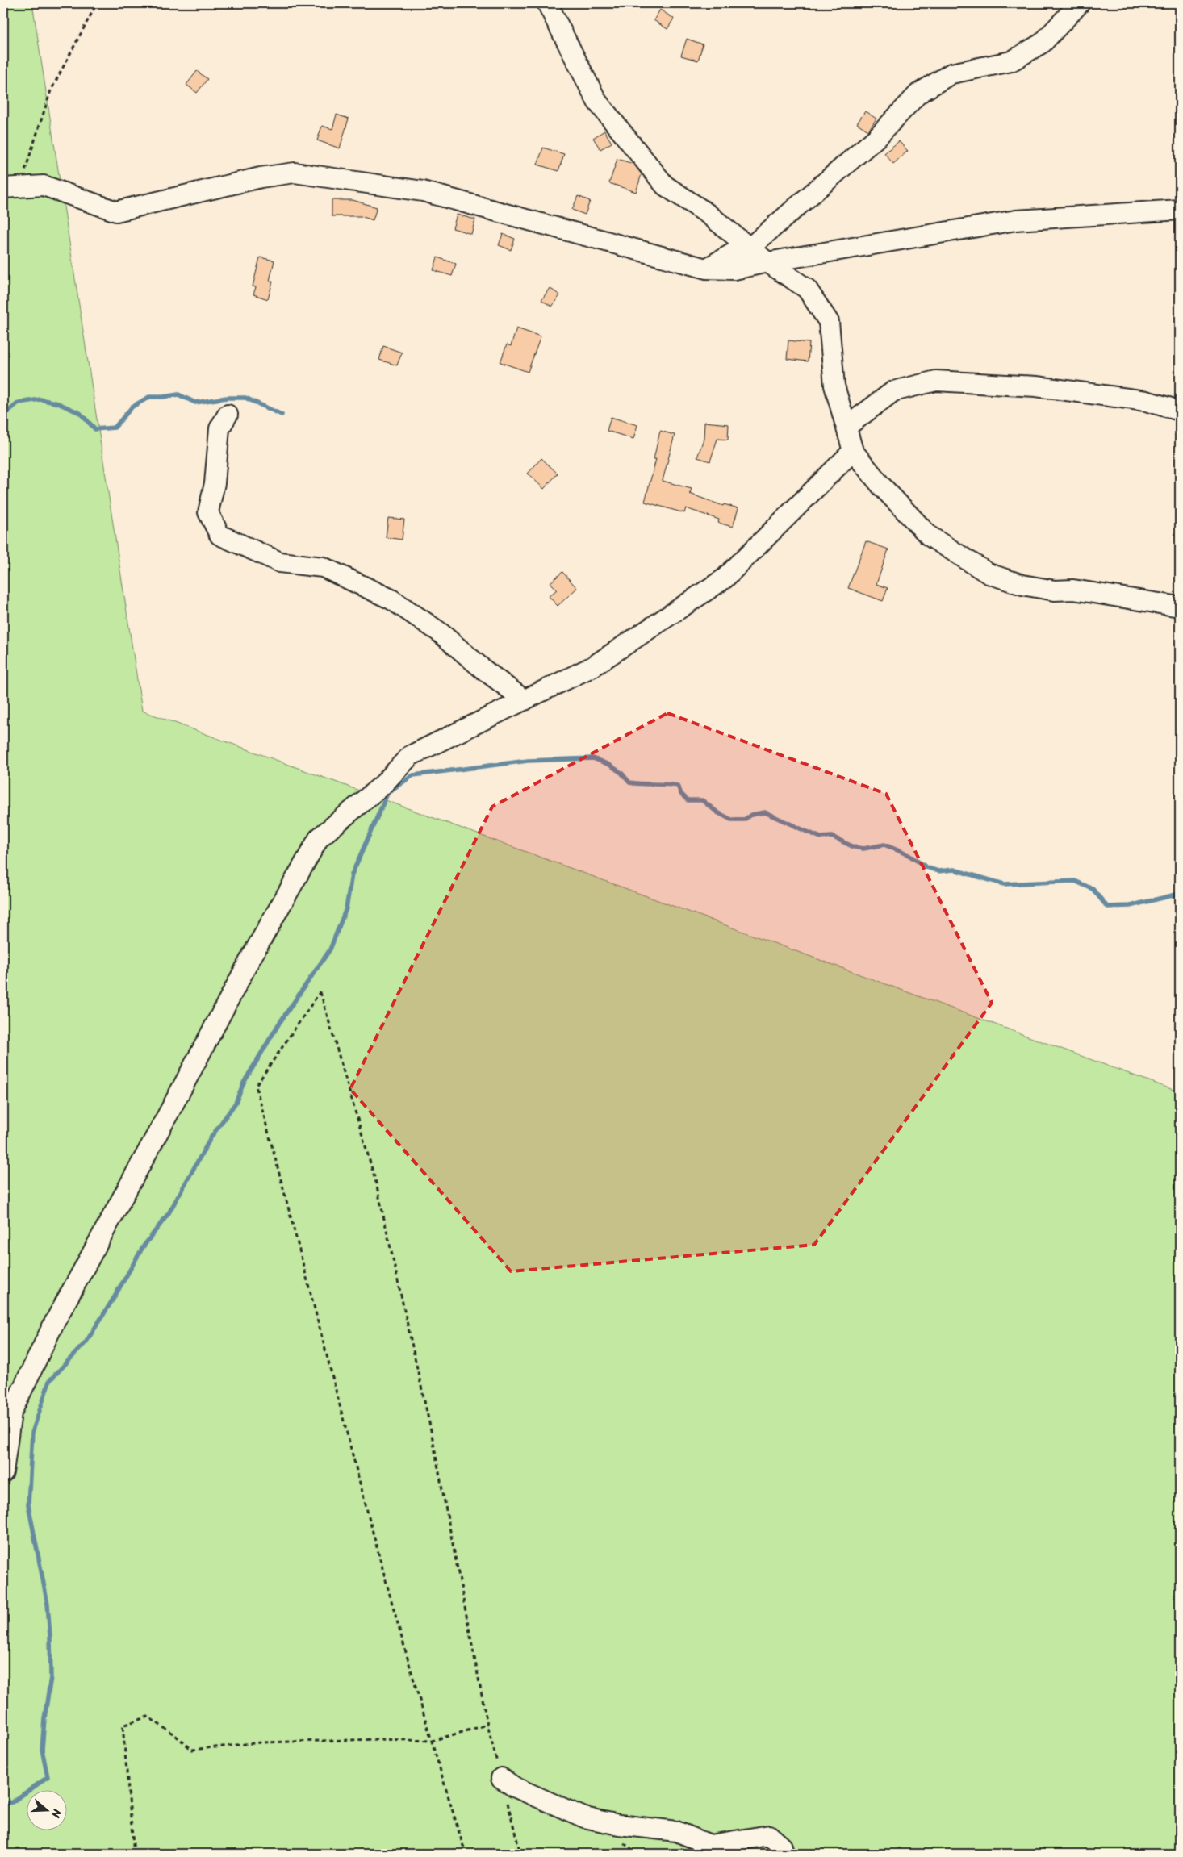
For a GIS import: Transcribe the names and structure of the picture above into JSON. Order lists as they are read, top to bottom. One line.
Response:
{"north":"right"}
